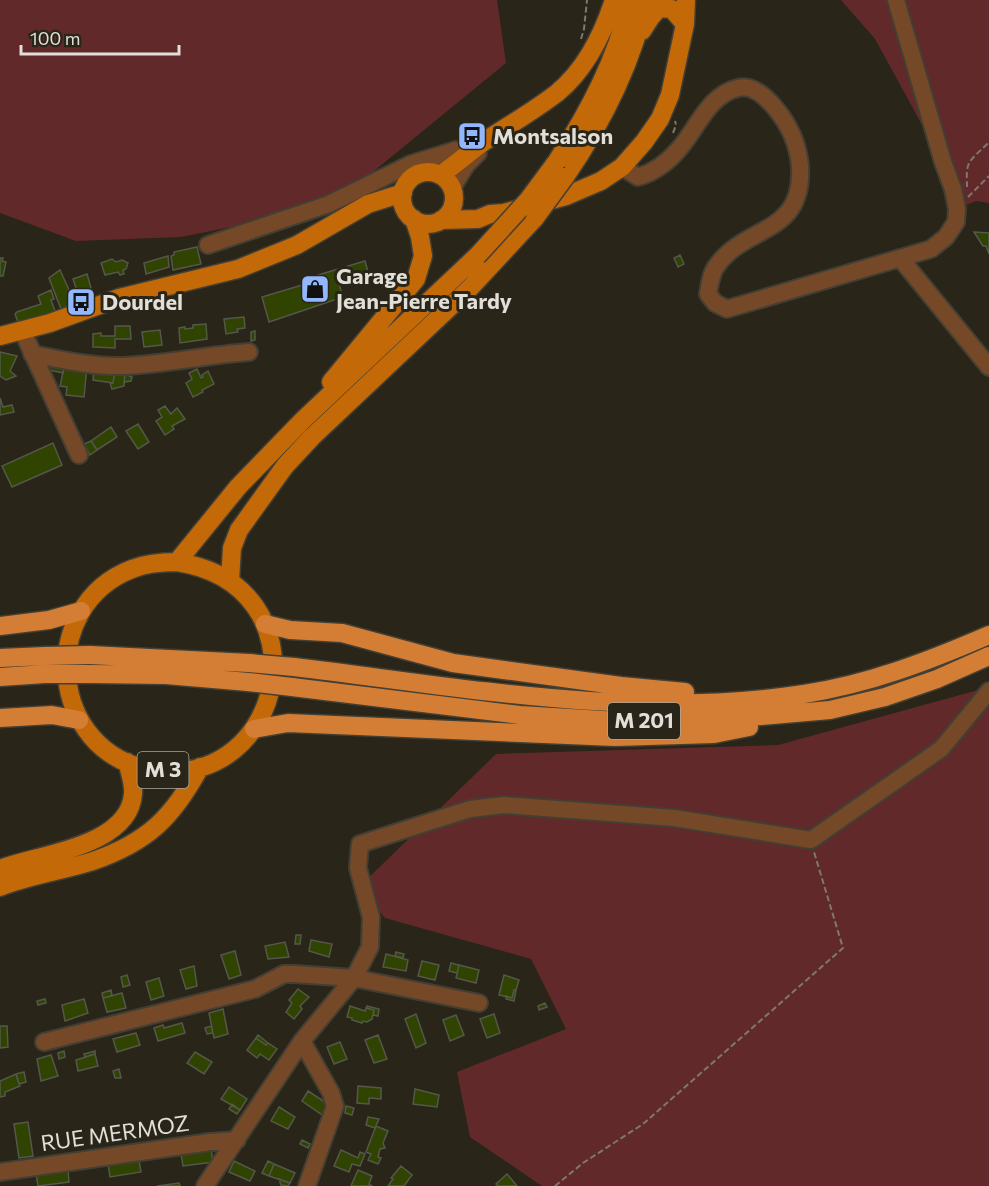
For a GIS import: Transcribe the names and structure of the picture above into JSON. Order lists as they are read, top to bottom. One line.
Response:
{"streets":{"highway":["M 201"],"main road":["M 3"],"street":["RUE MERMOZ"]},"places":{"bus stop":["Montsalson","Dourdel"],"shop":["Garage Jean-Pierre Tardy"]},"scale_bar":"100 m"}
